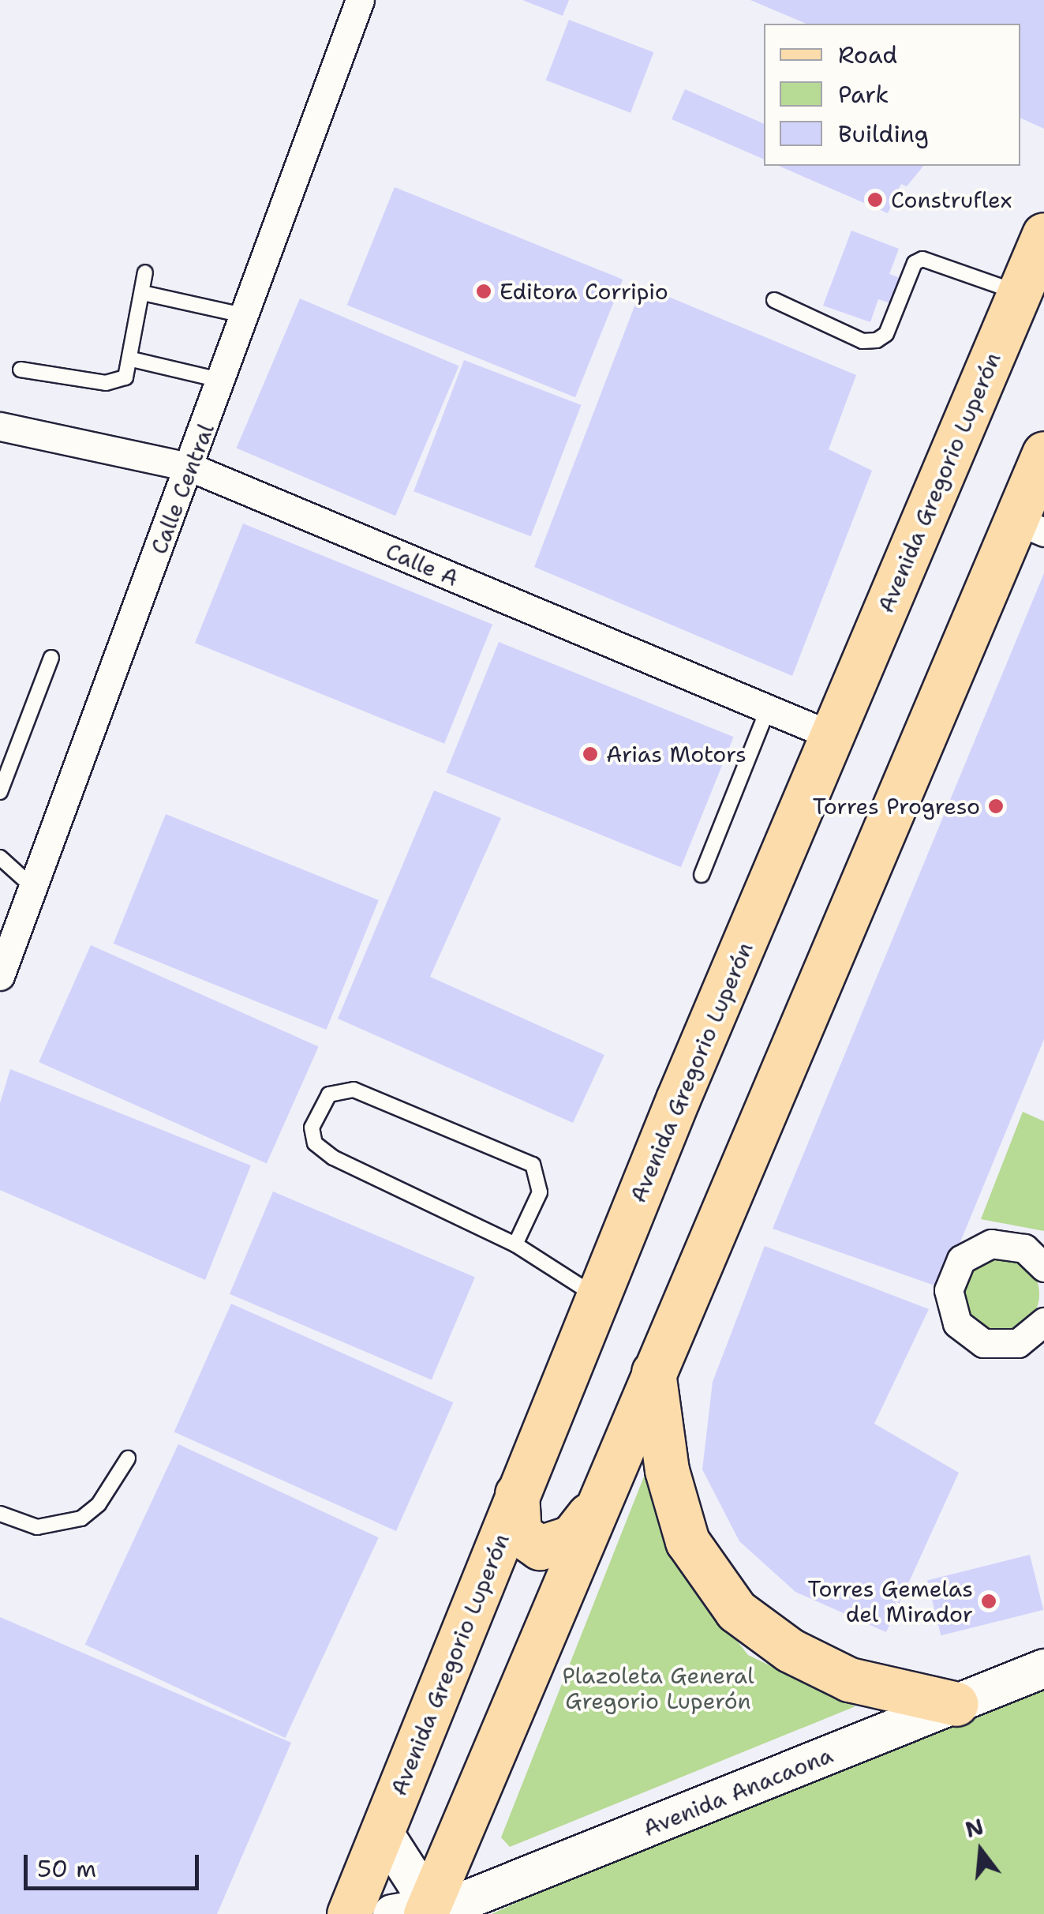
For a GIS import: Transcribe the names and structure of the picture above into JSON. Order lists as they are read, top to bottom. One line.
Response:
{"streets":{"main road":["Avenida Gregorio Luperón","Avenida Anacaona"],"street":["Calle Central","Calle A"]},"crossings":[["Avenida Gregorio Luperón","Calle A"],["Calle Central","Calle A"]],"parks":["Plazoleta General Gregorio Luperón"],"places":["Construflex","Editora Corripio","Arias Motors","Torres Progreso","Torres Gemelas del Mirador"],"legend":["Road","Park","Building"],"scale_bar":"50 m","north":"top"}
